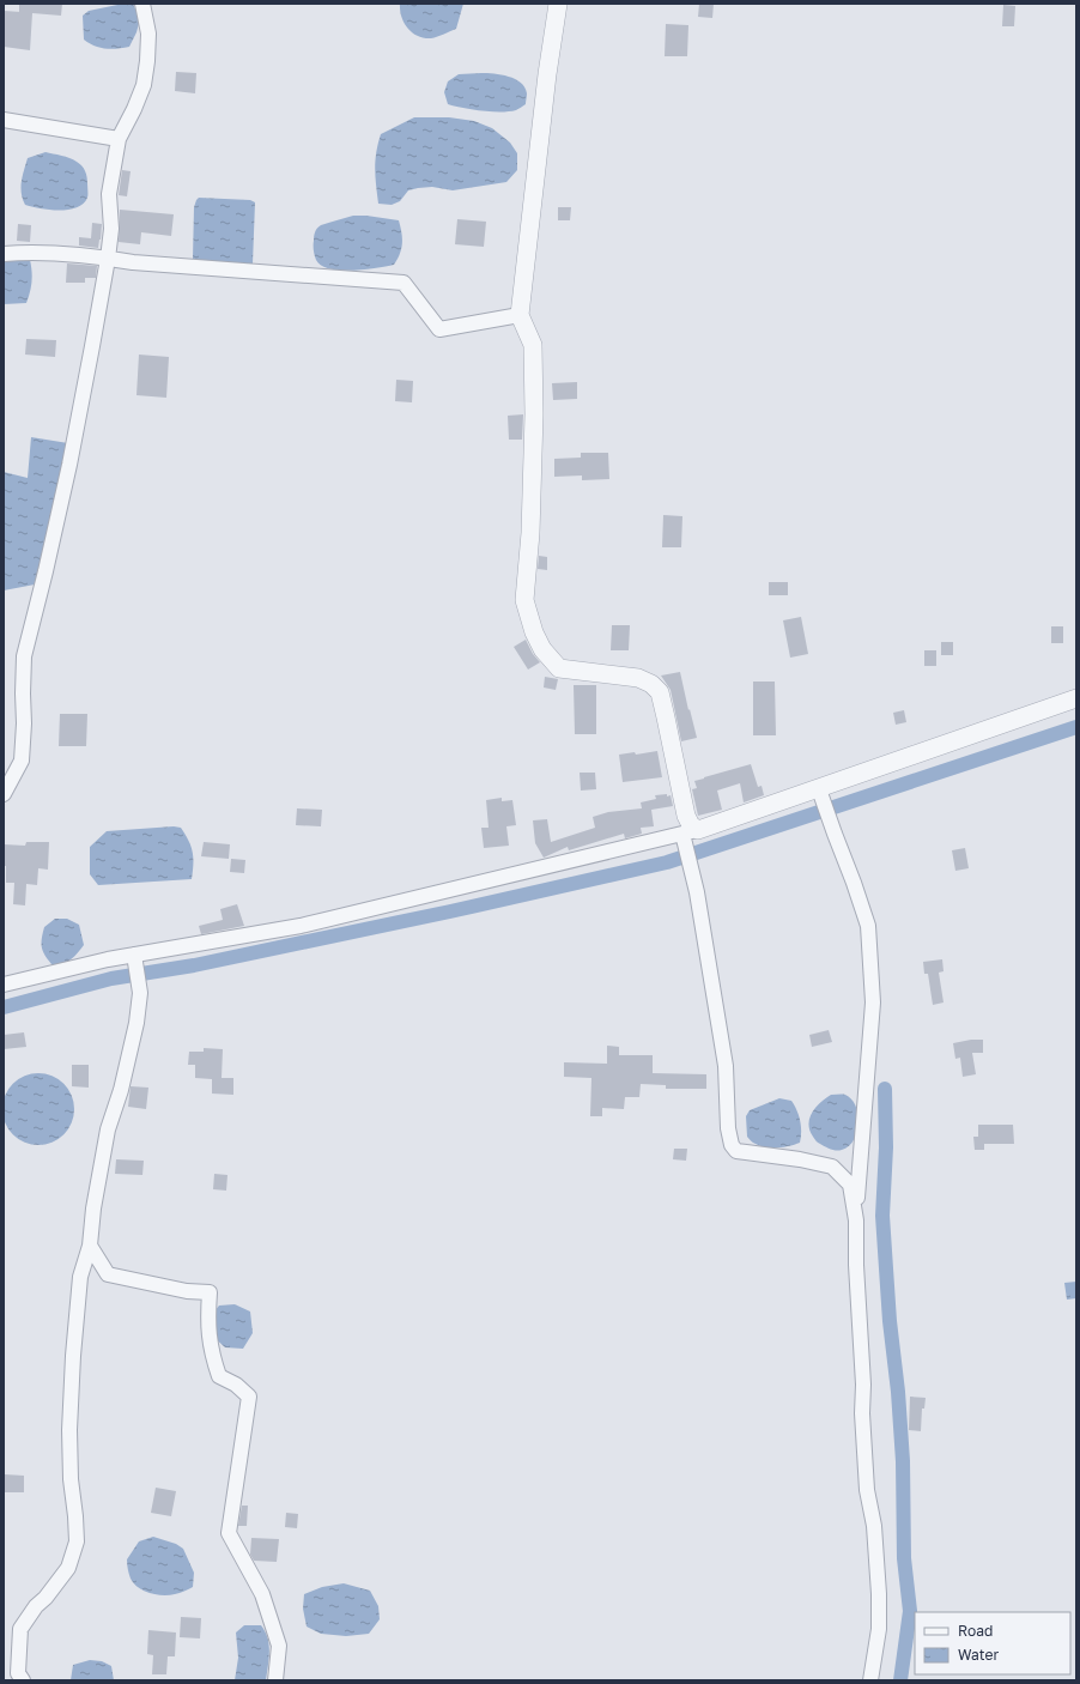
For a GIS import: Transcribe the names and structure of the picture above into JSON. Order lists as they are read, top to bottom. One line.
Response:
{"legend":["Road","Water"]}
